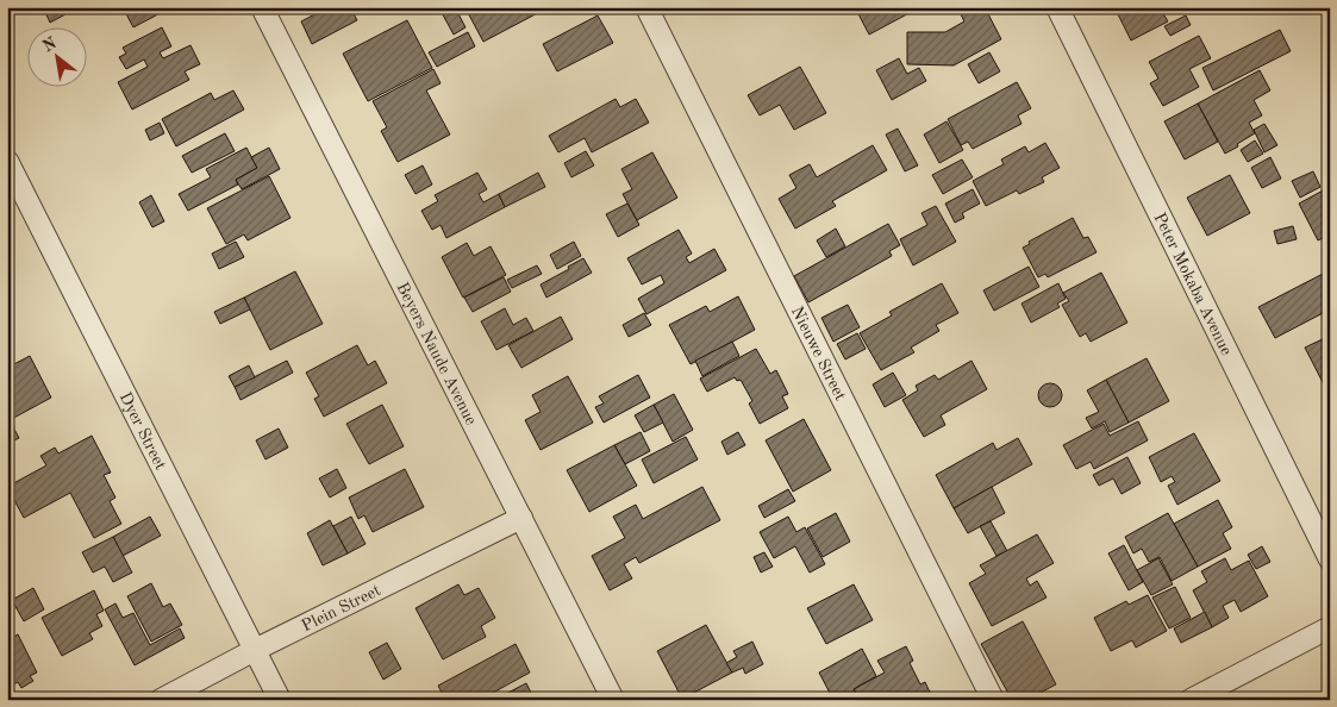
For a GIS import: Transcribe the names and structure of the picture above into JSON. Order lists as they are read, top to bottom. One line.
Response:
{"streets":{"street":["Peter Mokaba Avenue","Beyers Naude Avenue","Nieuwe Street","Dyer Street","Plein Street"]},"crossings":[["Beyers Naude Avenue","Plein Street"],["Dyer Street","Plein Street"]],"north":"top left"}
